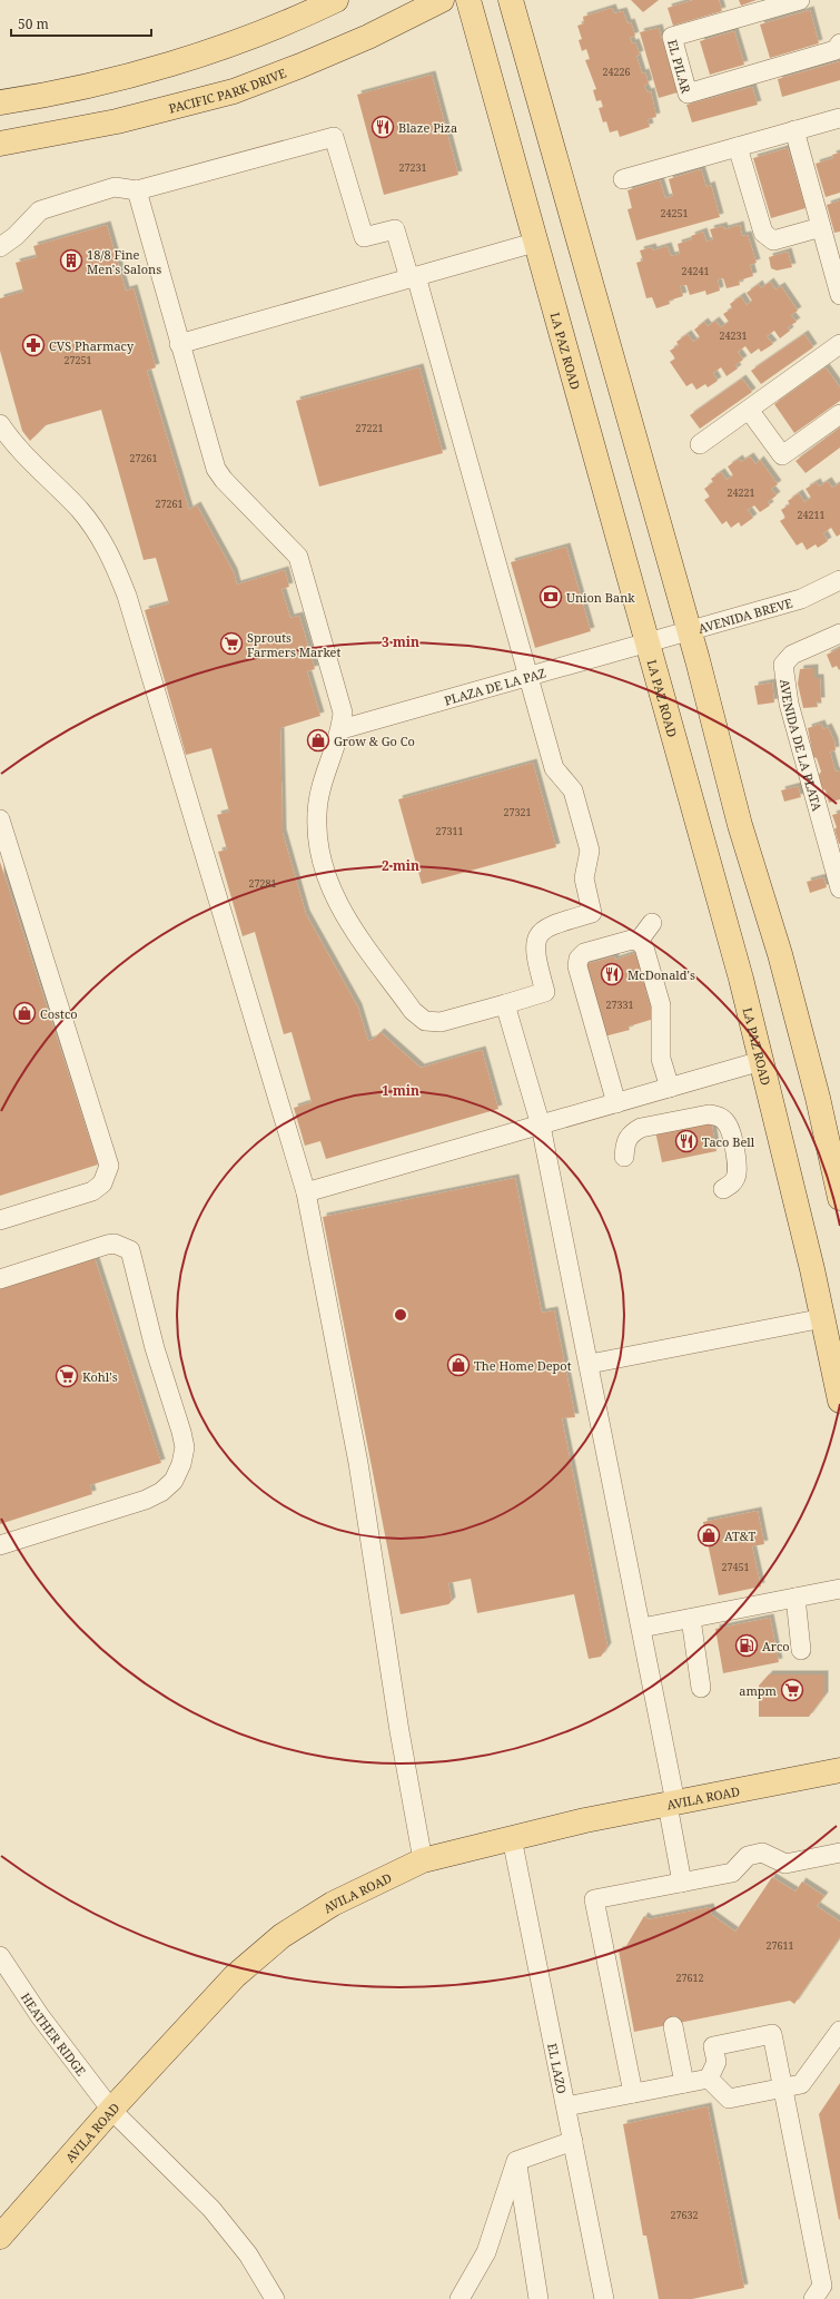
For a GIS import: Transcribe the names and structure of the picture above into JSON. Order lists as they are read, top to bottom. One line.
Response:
{"streets":{"main road":["PACIFIC PARK DRIVE","LA PAZ ROAD","AVILA ROAD"],"street":["EL PILAR","AVENIDA BREVE","PLAZA DE LA PAZ","AVENIDA DE LA PLATA","HEATHER RIDGE","EL LAZO"]},"crossings":[["LA PAZ ROAD","AVENIDA BREVE"],["LA PAZ ROAD","PLAZA DE LA PAZ"],["AVENIDA BREVE","PLAZA DE LA PAZ"],["AVILA ROAD","HEATHER RIDGE"],["AVILA ROAD","EL LAZO"]],"places":{"restaurant":["Blaze Piza","McDonald's","Taco Bell"],"building":["18/8 Fine Men's Salons"],"pharmacy":["CVS Pharmacy"],"bank":["Union Bank"],"supermarket":["Sprouts Farmers Market","Kohl's","ampm"],"shop":["Grow & Go Co","Costco","The Home Depot","AT&T"],"fuel station":["Arco"]},"house_numbers":["24226","27231","24251","24241","24231","27251","27221","27261","24221","27261","24211","27321","27311","27281","27331","27451","27611","27612","27632"],"scale_bar":"50 m","rings":["3 min","2 min","1 min"]}
